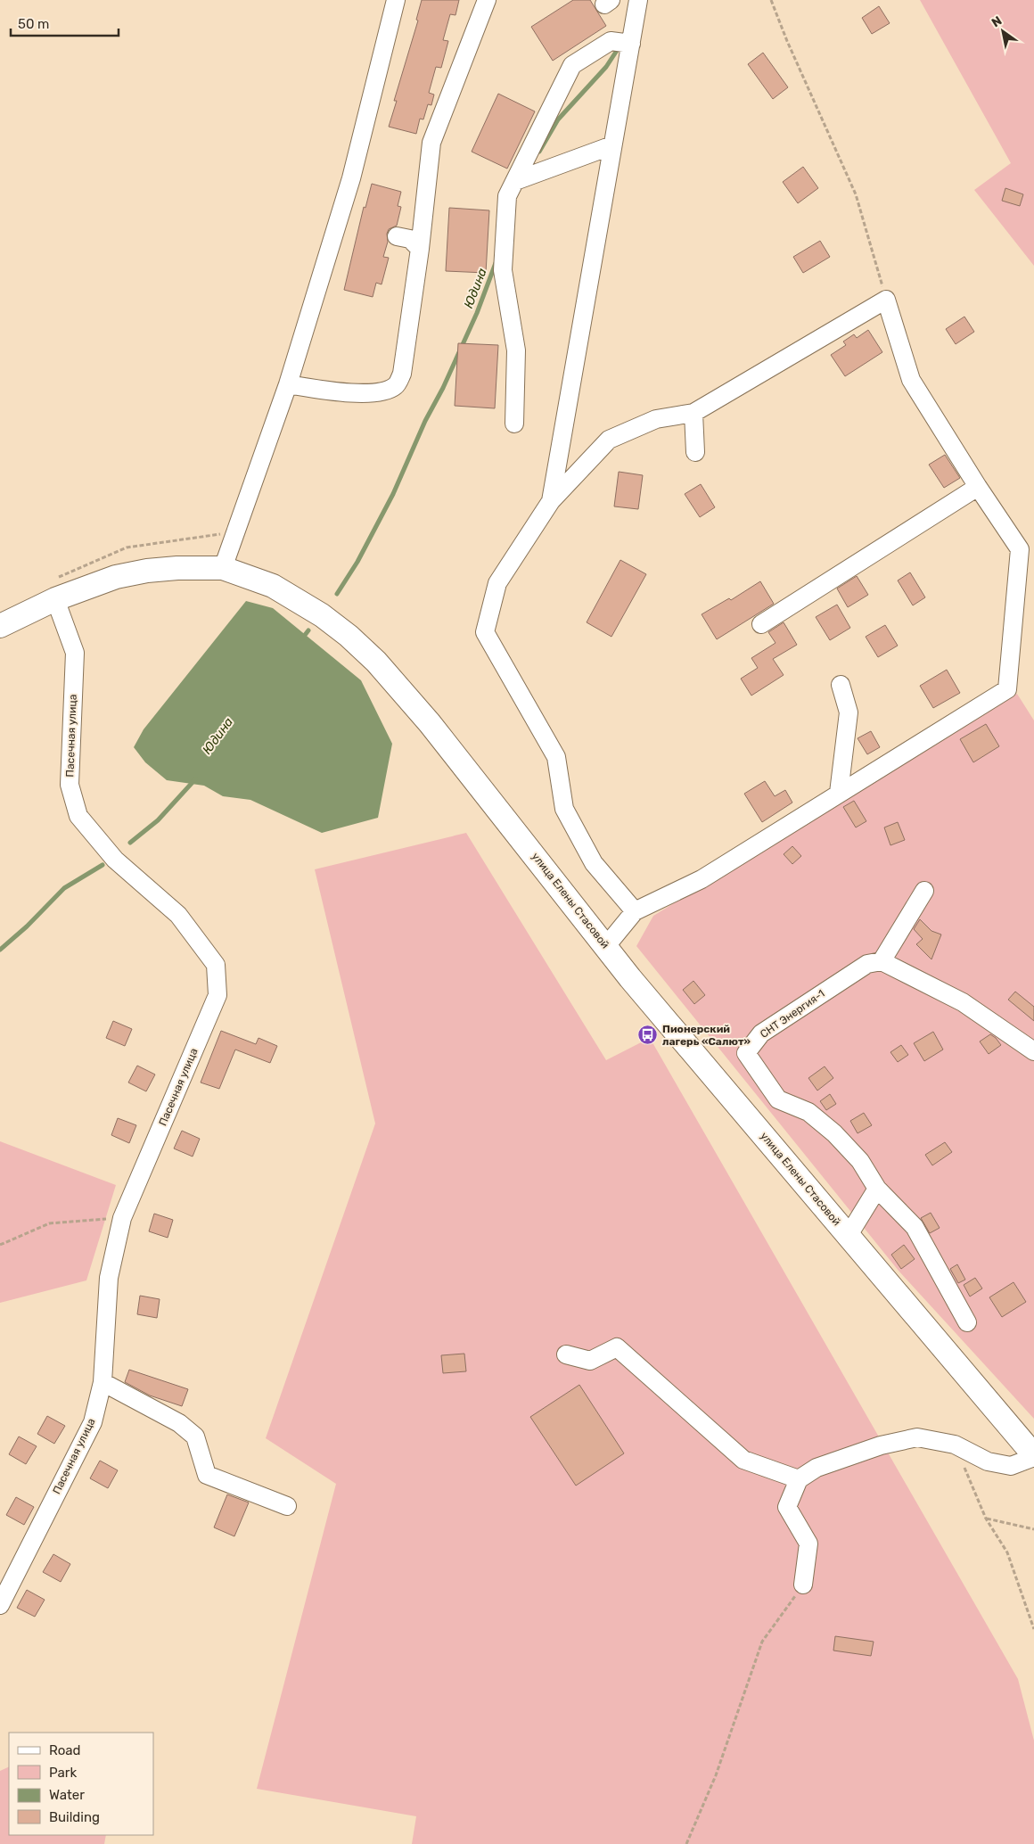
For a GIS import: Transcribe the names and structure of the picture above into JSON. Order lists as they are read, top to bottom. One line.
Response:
{"streets":{"main road":["улица Елены Стасовой"],"street":["Пасечная улица","СНТ Энергия-1"]},"crossings":[["Пасечная улица","улица Елены Стасовой"]],"water":["Юдина"],"places":{"bus stop":["Пионерский лагерь «Салют»"]},"legend":["Road","Park","Water","Building"],"scale_bar":"50 m","north":"top left"}
